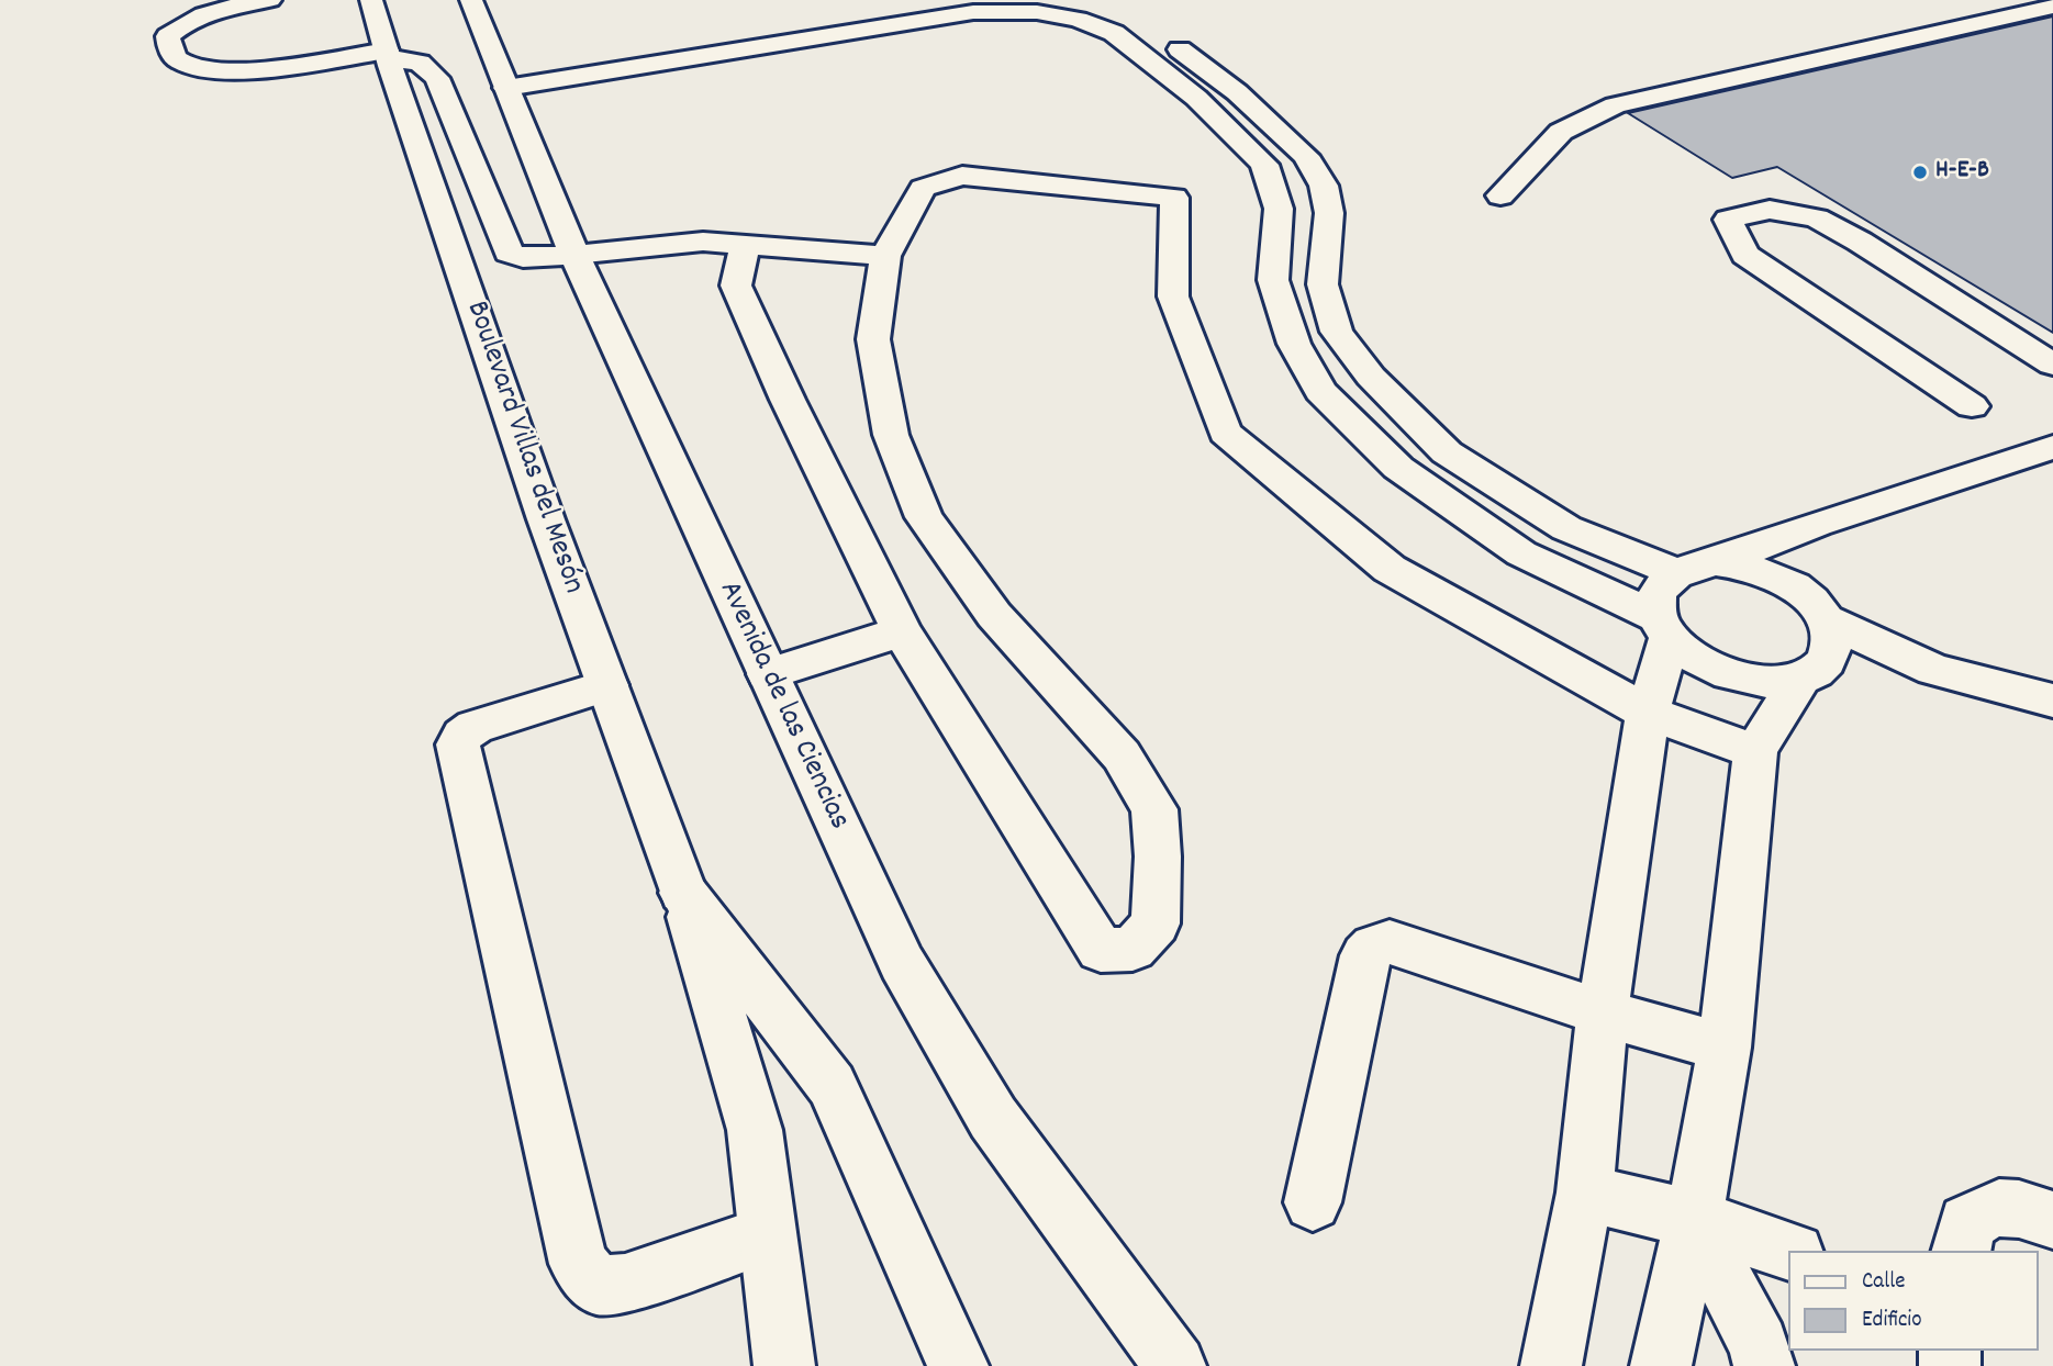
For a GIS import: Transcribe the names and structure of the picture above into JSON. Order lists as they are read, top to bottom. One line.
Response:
{"streets":{"main road":["Boulevard Villas del Mesón","Avenida de las Ciencias"]},"places":["H-E-B"],"legend":["Calle","Edificio"]}
